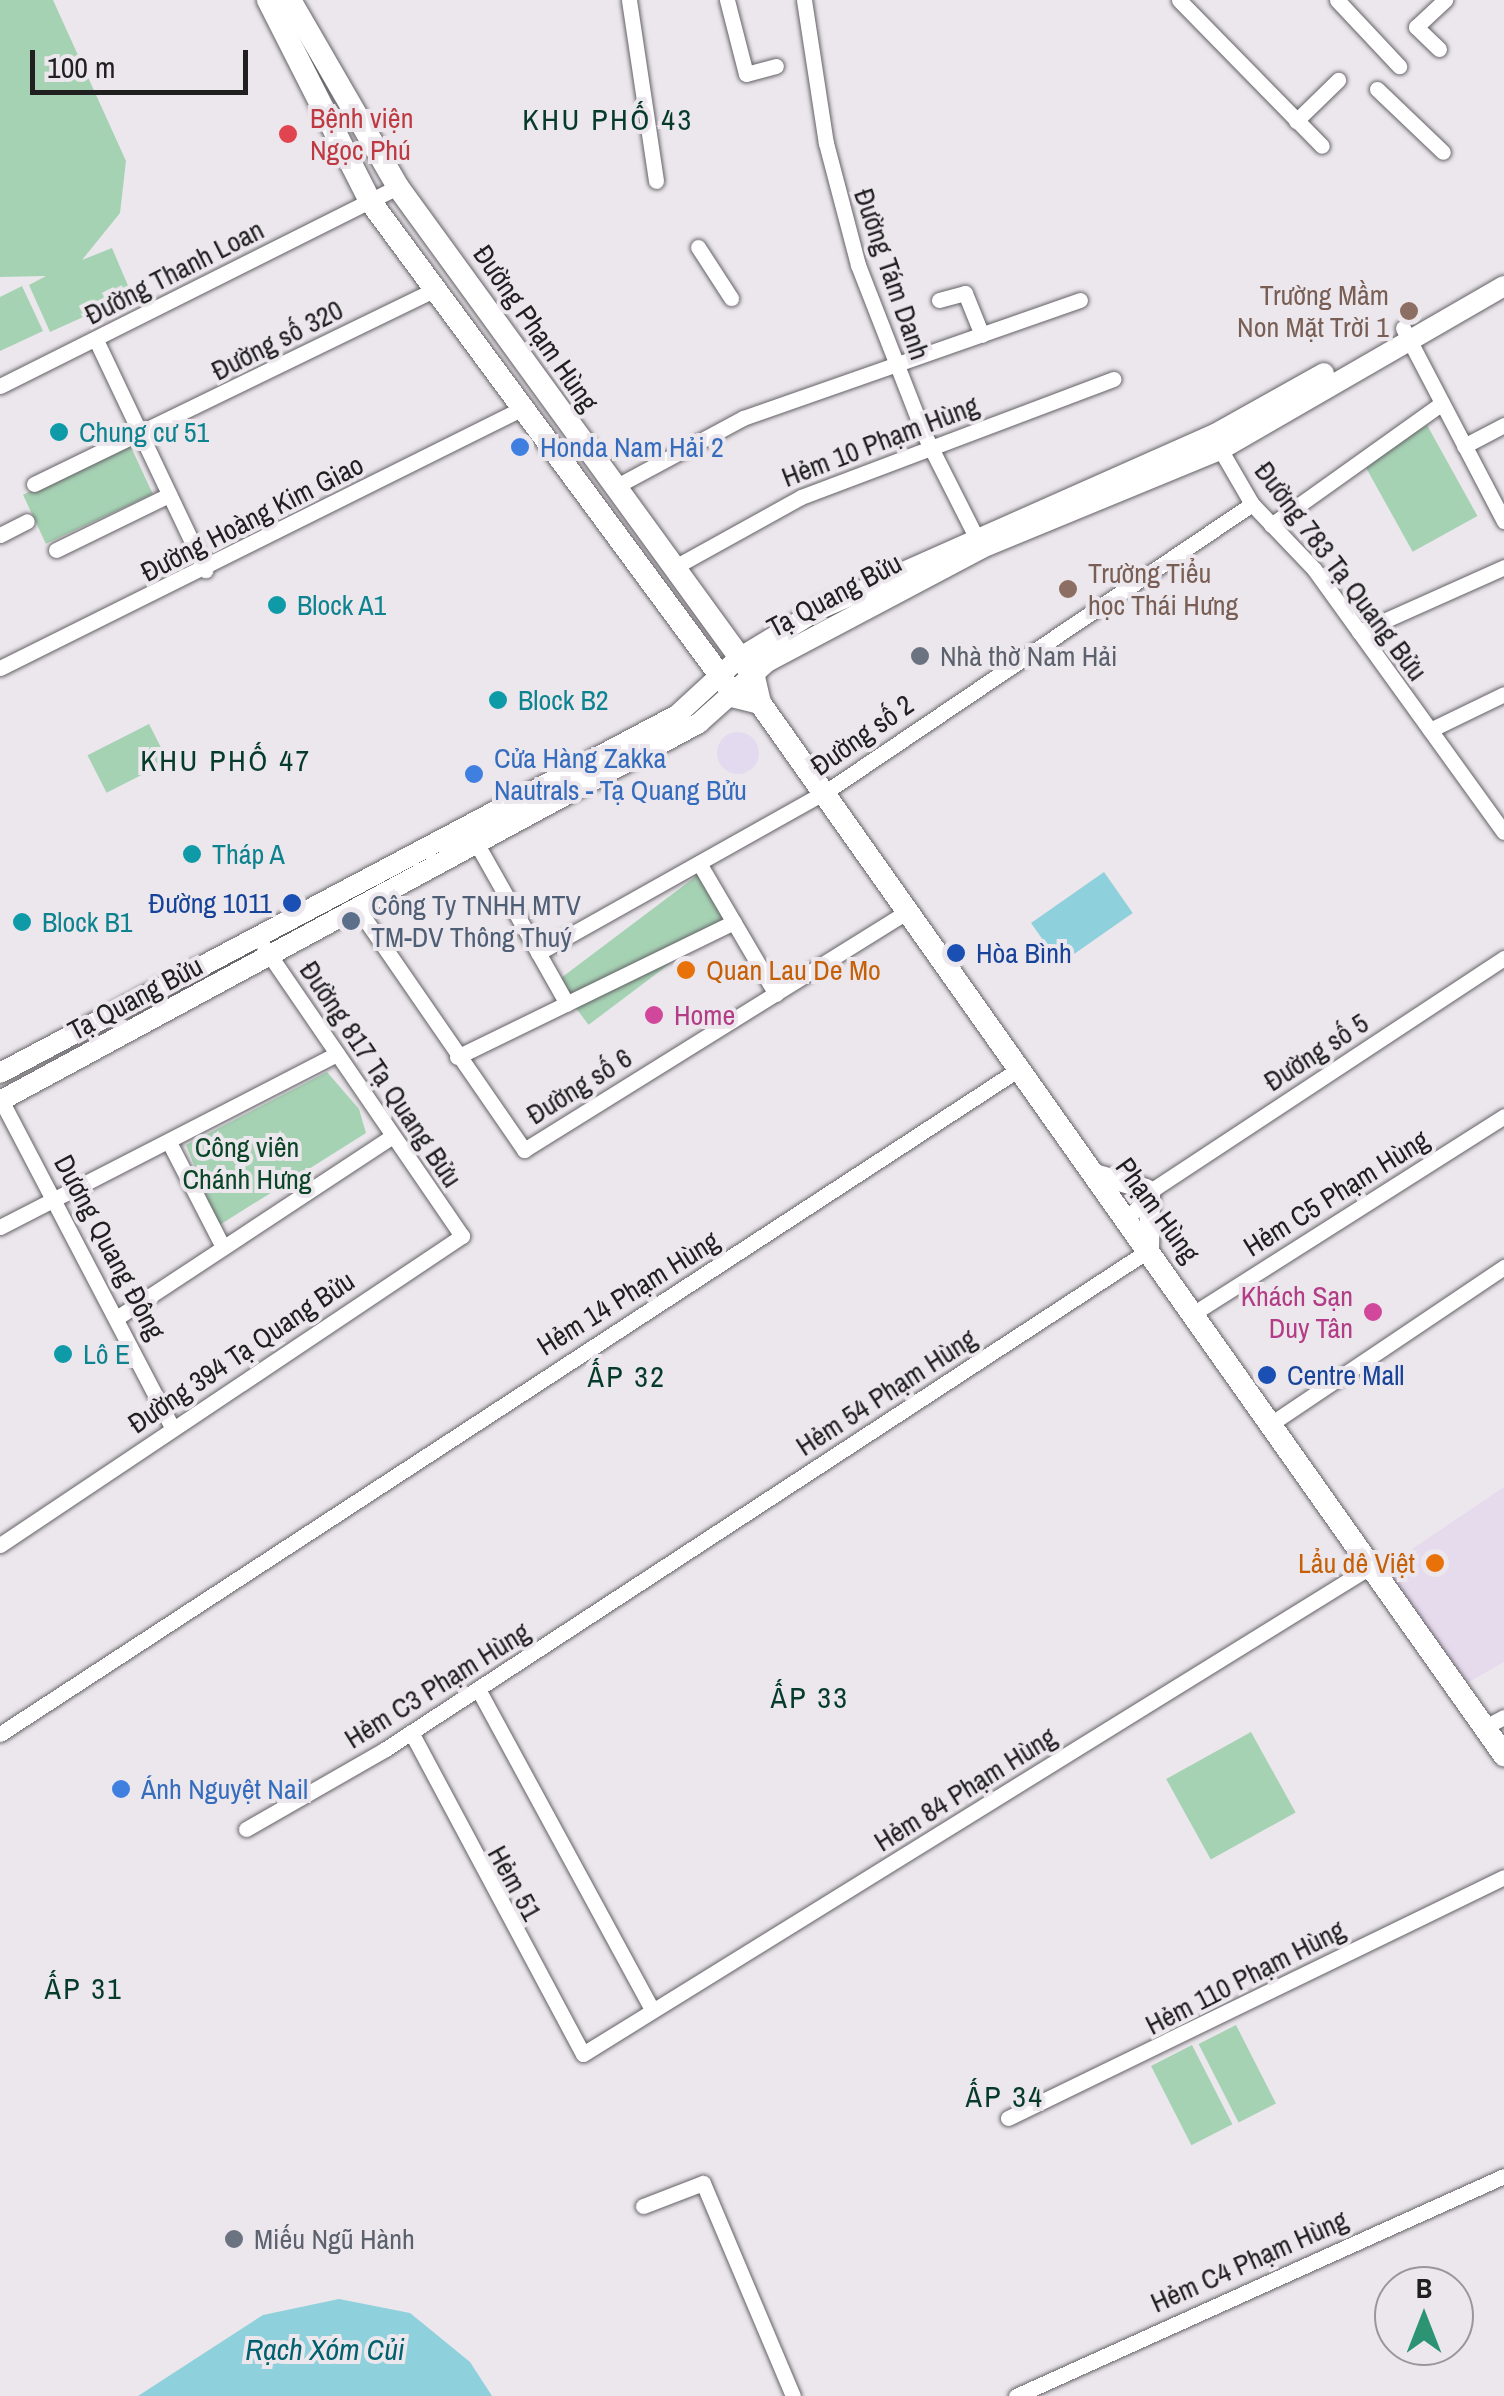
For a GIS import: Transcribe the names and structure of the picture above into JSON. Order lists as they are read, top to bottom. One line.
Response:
{"streets":{"main road":["Đường Phạm Hùng","Tạ Quang Bửu","Phạm Hùng"],"street":["Đường Thanh Loan","Đường Tám Danh","Đường số 320","Hẻm 10 Phạm Hùng","Đường Hoàng Kim Giao","Đường 783 Tạ Quang Bửu","Đường số 2","Đường số 5","Đường 817 Tạ Quang Bửu","Đường số 6","Hẻm C5 Phạm Hùng","Dương Quang Đông","Hẻm 14 Phạm Hùng","Đường 394 Tạ Quang Bửu","Hẻm 54 Phạm Hùng","Hẻm C3 Phạm Hùng","Hẻm 84 Phạm Hùng","Hẻm 51","Hẻm 110 Phạm Hùng","Hẻm C4 Phạm Hùng"]},"crossings":[["Đường Thanh Loan","Đường Phạm Hùng"],["Đường Tám Danh","Hẻm 10 Phạm Hùng"],["Đường Tám Danh","Tạ Quang Bửu"],["Đường Phạm Hùng","Đường số 320"],["Đường Phạm Hùng","Hẻm 10 Phạm Hùng"],["Đường Phạm Hùng","Đường Hoàng Kim Giao"],["Đường Phạm Hùng","Tạ Quang Bửu"],["Đường Phạm Hùng","Phạm Hùng"],["Đường 783 Tạ Quang Bửu","Tạ Quang Bửu"],["Đường 783 Tạ Quang Bửu","Đường số 2"],["Tạ Quang Bửu","Đường 817 Tạ Quang Bửu"],["Tạ Quang Bửu","Đường số 6"],["Tạ Quang Bửu","Phạm Hùng"],["Tạ Quang Bửu","Dương Quang Đông"],["Đường số 2","Phạm Hùng"],["Đường số 5","Phạm Hùng"],["Đường 817 Tạ Quang Bửu","Đường 394 Tạ Quang Bửu"],["Đường số 6","Phạm Hùng"],["Hẻm C5 Phạm Hùng","Phạm Hùng"],["Phạm Hùng","Hẻm 14 Phạm Hùng"],["Phạm Hùng","Hẻm 54 Phạm Hùng"],["Phạm Hùng","Hẻm 84 Phạm Hùng"],["Dương Quang Đông","Đường 394 Tạ Quang Bửu"],["Hẻm 54 Phạm Hùng","Hẻm C3 Phạm Hùng"],["Hẻm C3 Phạm Hùng","Hẻm 51"],["Hẻm 84 Phạm Hùng","Hẻm 51"]],"districts":["KHU PHỐ 43","KHU PHỐ 47","ẤP 32","ẤP 33","ẤP 31","ẤP 34"],"water":["Rạch Xóm Củi"],"parks":["Công viên Chánh Hưng"],"places":["Bệnh viện Ngọc Phú","Trường Mầm Non Mặt Trời 1","Chung cư 51","Honda Nam Hải 2","Trường Tiểu học Thái Hưng","Block A1","Nhà thờ Nam Hải","Block B2","Cửa Hàng Zakka Nautrals - Tạ Quang Bửu","Tháp A","Đường 1011","Công Ty TNHH MTV TM-DV Thông Thuý","Block B1","Hòa Bình","Quan Lau De Mo","Home","Khách Sạn Duy Tân","Lô E","Centre Mall","Lẩu dê Việt","Ánh Nguyệt Nail","Miếu Ngũ Hành"],"scale_bar":"100 m","north":"top"}
